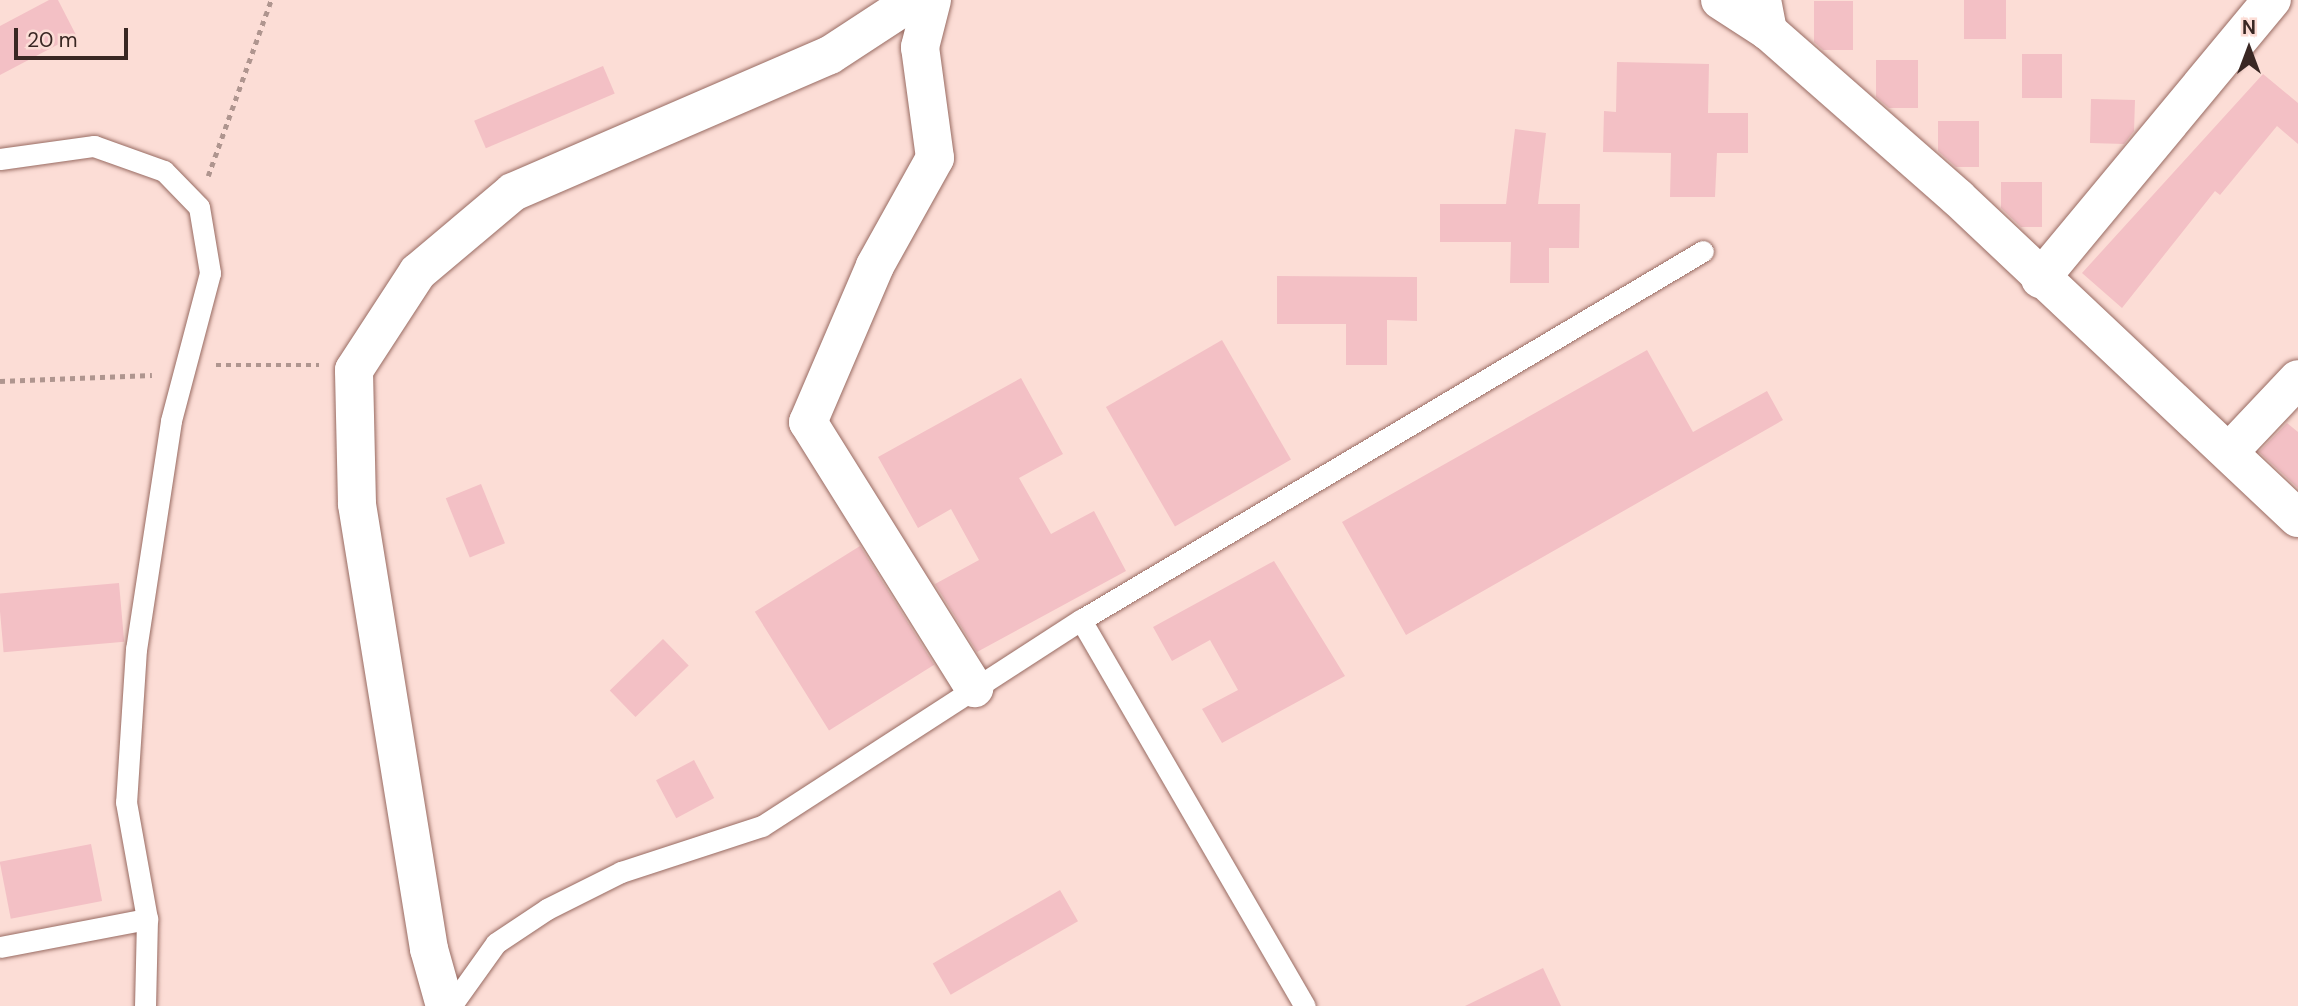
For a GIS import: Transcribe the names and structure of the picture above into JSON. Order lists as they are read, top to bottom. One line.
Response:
{"scale_bar":"20 m","north":"top"}
